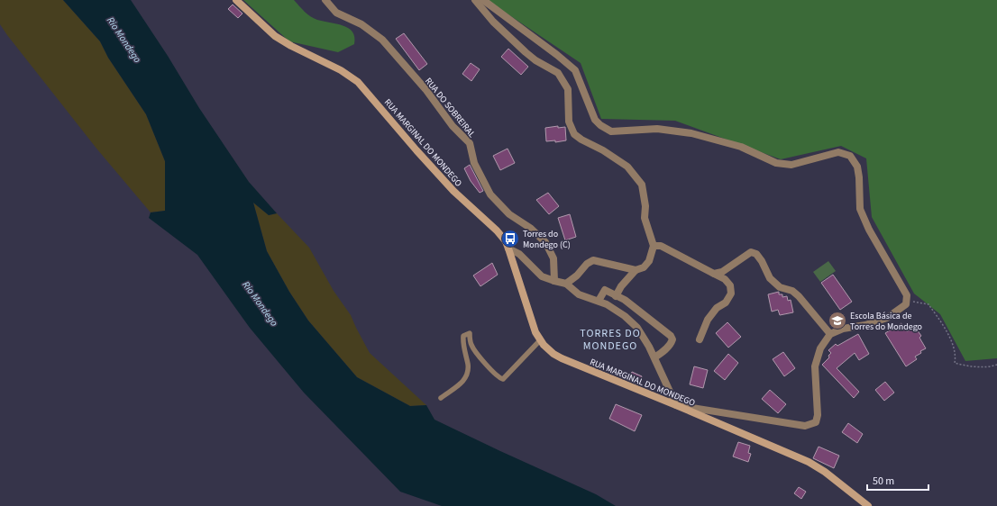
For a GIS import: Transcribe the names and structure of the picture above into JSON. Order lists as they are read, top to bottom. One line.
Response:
{"streets":{"main road":["RUA MARGINAL DO MONDEGO"],"street":["RUA DO SOBREIRAL"]},"districts":["TORRES DO MONDEGO"],"water":["Rio Mondego"],"places":{"bus stop":["Torres do Mondego (C)"],"school or university":["Escola Básica de Torres do Mondego"]},"scale_bar":"50 m"}
